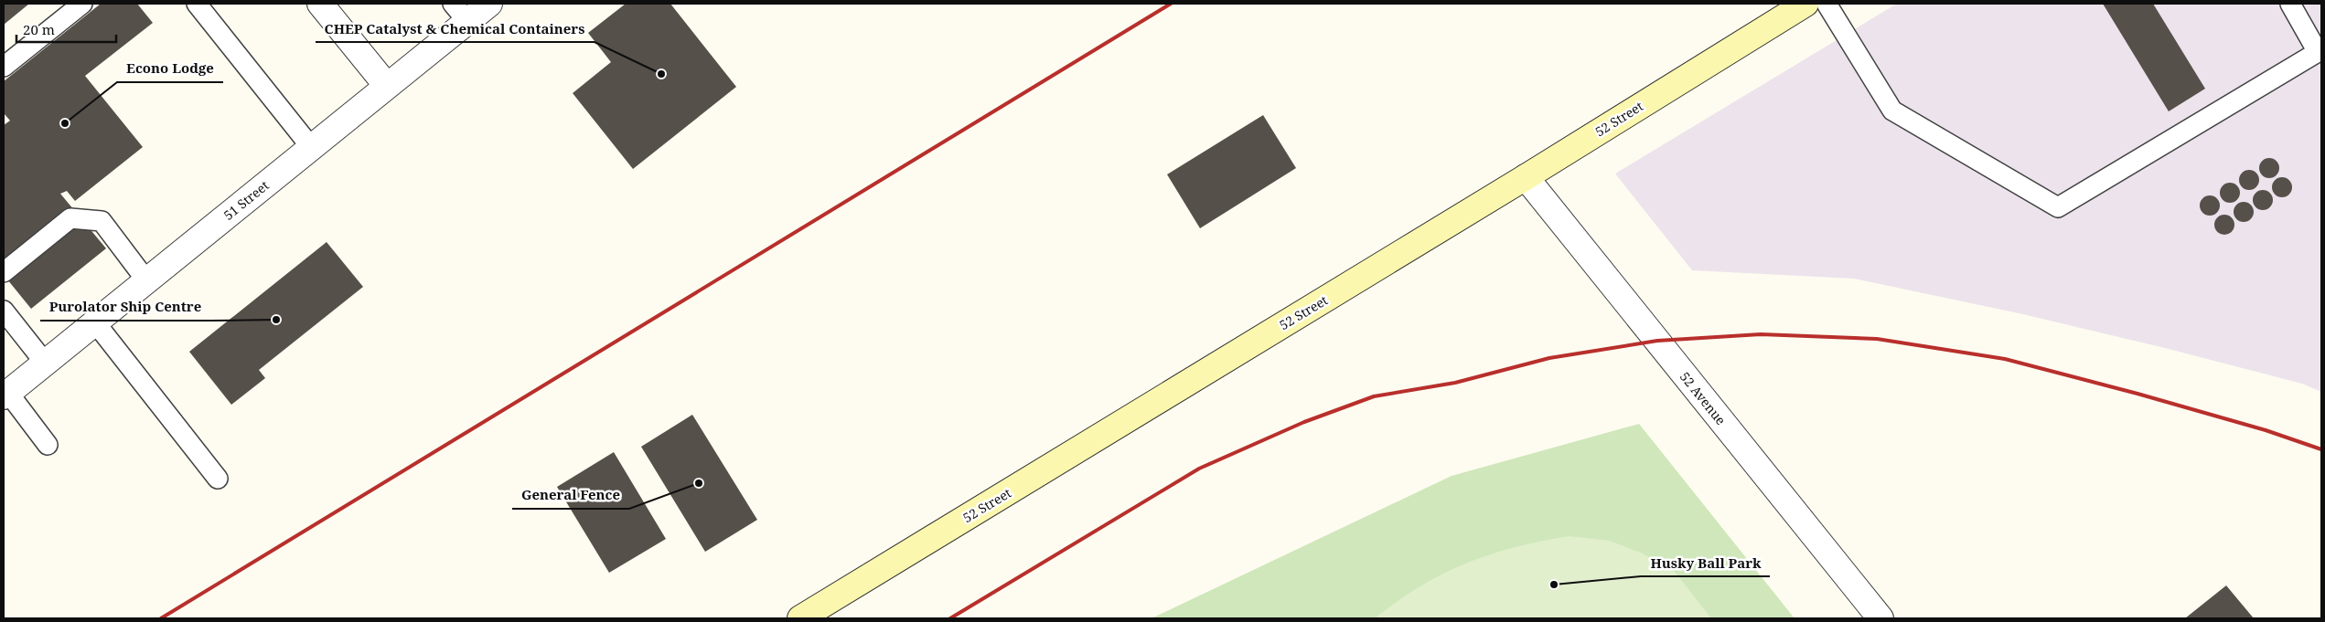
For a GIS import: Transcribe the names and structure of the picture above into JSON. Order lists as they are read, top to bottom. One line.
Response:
{"streets":{"main road":["52 Street"],"street":["51 Street","52 Avenue"]},"crossings":[["52 Street","52 Avenue"]],"places":["CHEP Catalyst & Chemical Containers","Econo Lodge","Purolator Ship Centre","General Fence","Husky Ball Park"],"scale_bar":"20 m"}
